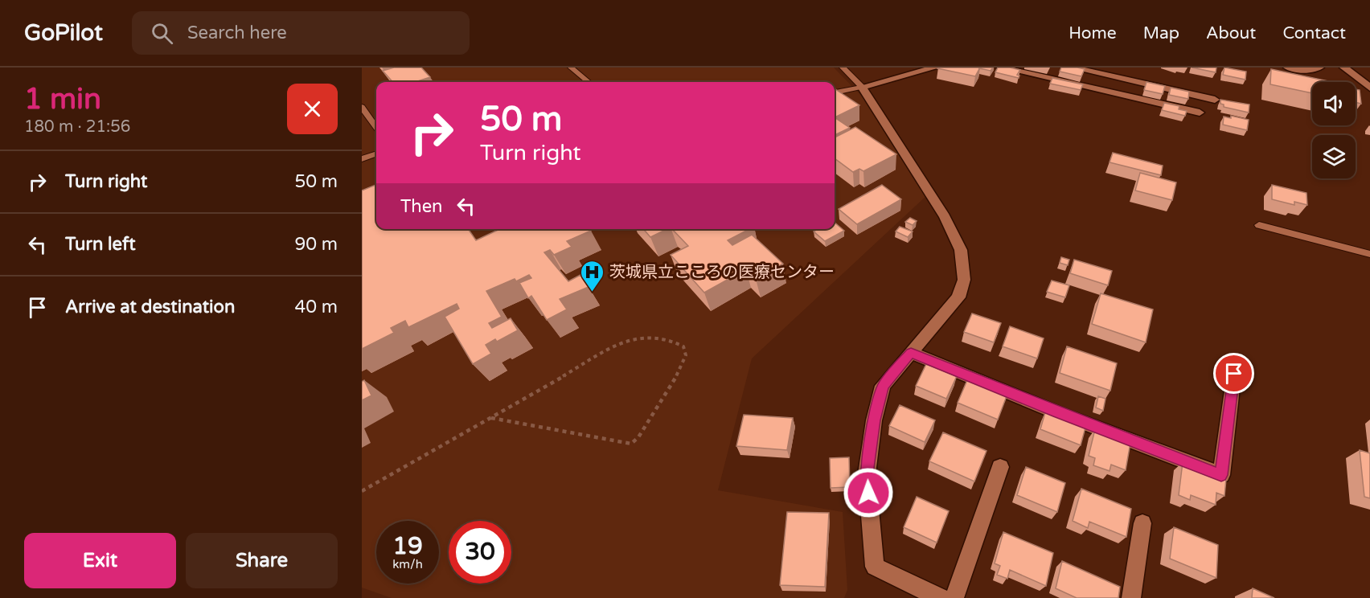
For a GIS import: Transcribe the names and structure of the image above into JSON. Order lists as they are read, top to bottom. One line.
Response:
{"places":{"hospital":["茨城県立こころの医療センター"]},"page":{"header":"GoPilot","search":"Search here","nav":["Home","Map","About","Contact"],"heading":["1 min","180 m · 21:56"],"turn":["50 m","Turn right"],"list":[{"name":"Turn right","value":"50 m"},{"name":"Turn left","value":"90 m"},{"name":"Arrive at destination","value":"40 m"}],"then":"Then","speed":"19 km/h","limit":"30","buttons":["Exit","Share"]}}
